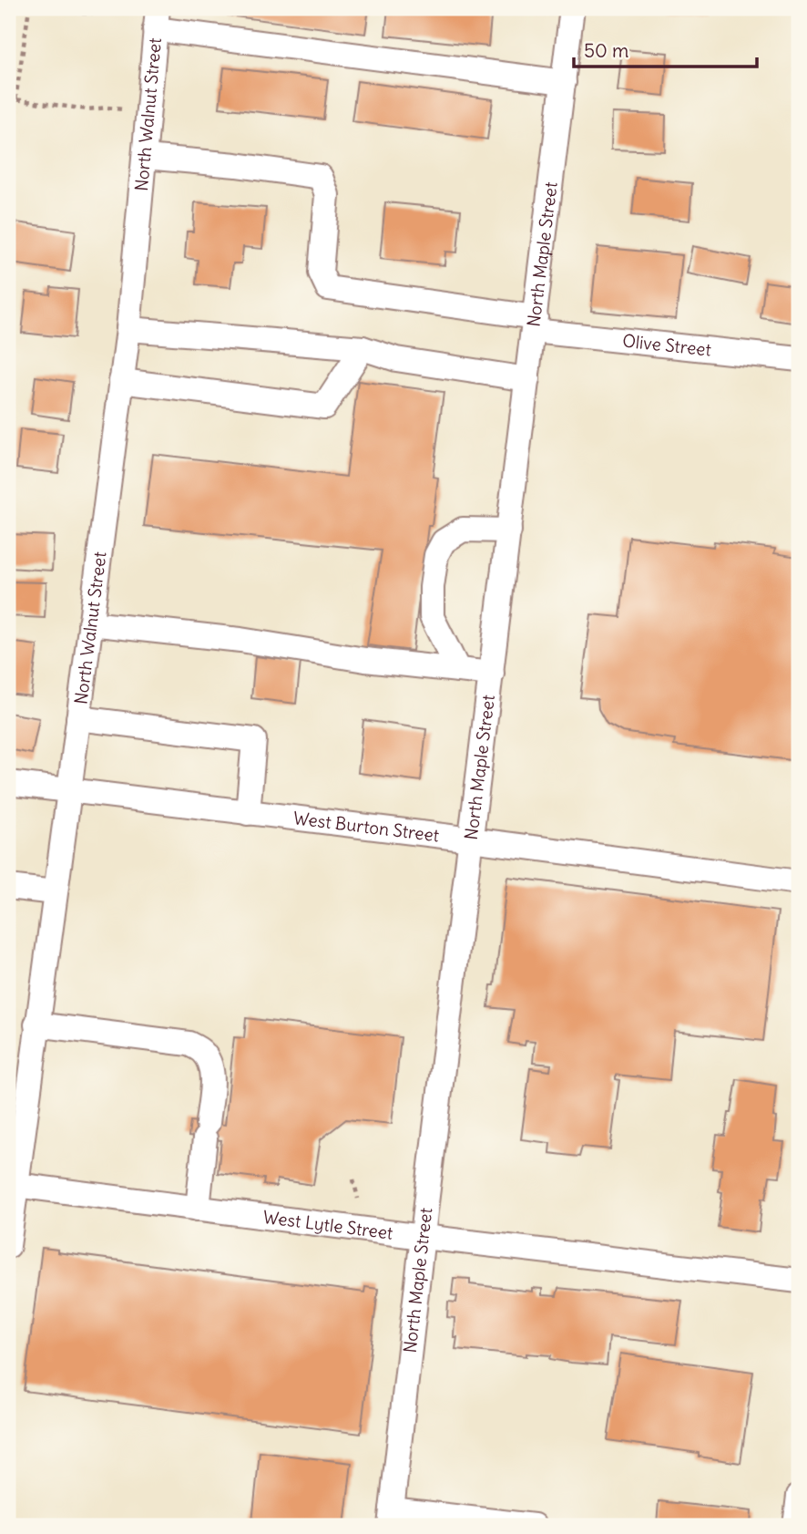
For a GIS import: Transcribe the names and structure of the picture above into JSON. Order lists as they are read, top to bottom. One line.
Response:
{"streets":{"street":["North Walnut Street","North Maple Street","Olive Street","West Burton Street","West Lytle Street"]},"crossings":[["North Walnut Street","Olive Street"],["North Walnut Street","West Burton Street"],["North Walnut Street","West Lytle Street"],["North Maple Street","Olive Street"],["North Maple Street","West Burton Street"],["North Maple Street","West Lytle Street"]],"scale_bar":"50 m"}
